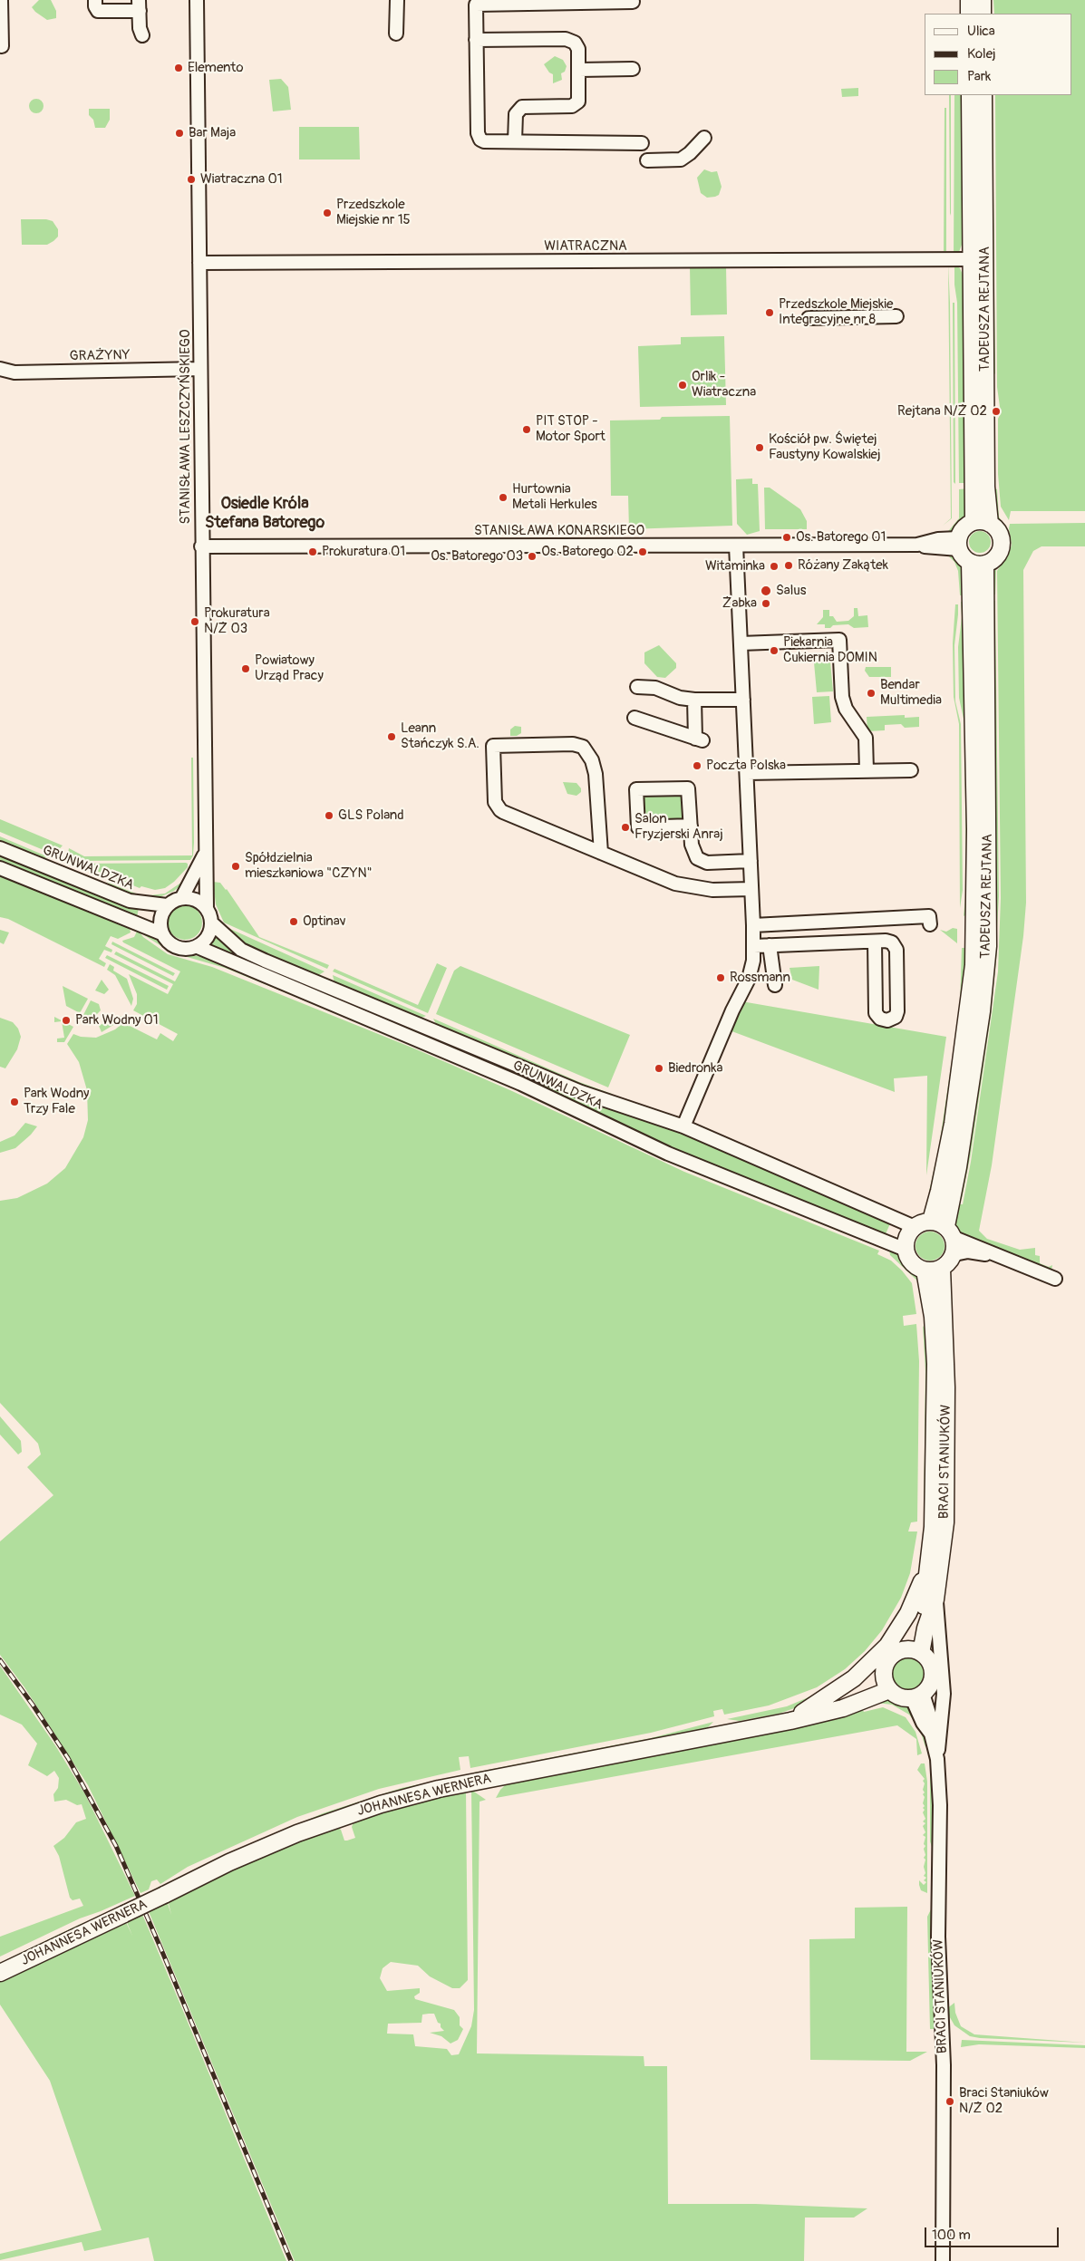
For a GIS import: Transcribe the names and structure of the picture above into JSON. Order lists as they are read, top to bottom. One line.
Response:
{"streets":{"main road":["TADEUSZA REJTANA","BRACI STANIUKÓW","JOHANNESA WERNERA"],"street":["WIATRACZNA","GRAŻYNY","STANISŁAWA LESZCZYŃSKIEGO","STANISŁAWA KONARSKIEGO","GRUNWALDZKA"]},"crossings":[["WIATRACZNA","TADEUSZA REJTANA"],["WIATRACZNA","STANISŁAWA LESZCZYŃSKIEGO"],["TADEUSZA REJTANA","STANISŁAWA KONARSKIEGO"],["TADEUSZA REJTANA","GRUNWALDZKA"],["TADEUSZA REJTANA","BRACI STANIUKÓW"],["GRAŻYNY","STANISŁAWA LESZCZYŃSKIEGO"],["STANISŁAWA LESZCZYŃSKIEGO","STANISŁAWA KONARSKIEGO"],["STANISŁAWA LESZCZYŃSKIEGO","GRUNWALDZKA"],["GRUNWALDZKA","BRACI STANIUKÓW"],["BRACI STANIUKÓW","JOHANNESA WERNERA"]],"districts":["Osiedle Króla Stefana Batorego"],"places":["Elemento","Bar Maja","Wiatraczna 01","Przedszkole Miejskie nr 15","Przedszkole Miejskie Integracyjne nr 8","Orlik - Wiatraczna","Rejtana N/Ż 02","PIT STOP - Motor Sport","Kościół pw. Świętej Faustyny Kowalskiej","Hurtownia Metali Herkules","Os. Batorego 01","Prokuratura 01","Os. Batorego 02","Os. Batorego 03","Różany Zakątek","Witaminka","Salus","Żabka","Prokuratura N/Ż 03","Piekarnia Cukiernia DOMIN","Powiatowy Urząd Pracy","Bendar Multimedia","Leann Stańczyk S.A.","Poczta Polska","GLS Poland","Salon Fryzjerski Anraj","Spółdzielnia mieszkaniowa \"CZYN\"","Optinav","Rossmann","Park Wodny 01","Biedronka","Park Wodny Trzy Fale","Braci Staniuków N/Ż 02"],"legend":["Ulica","Kolej","Park"],"scale_bar":"100 m"}
